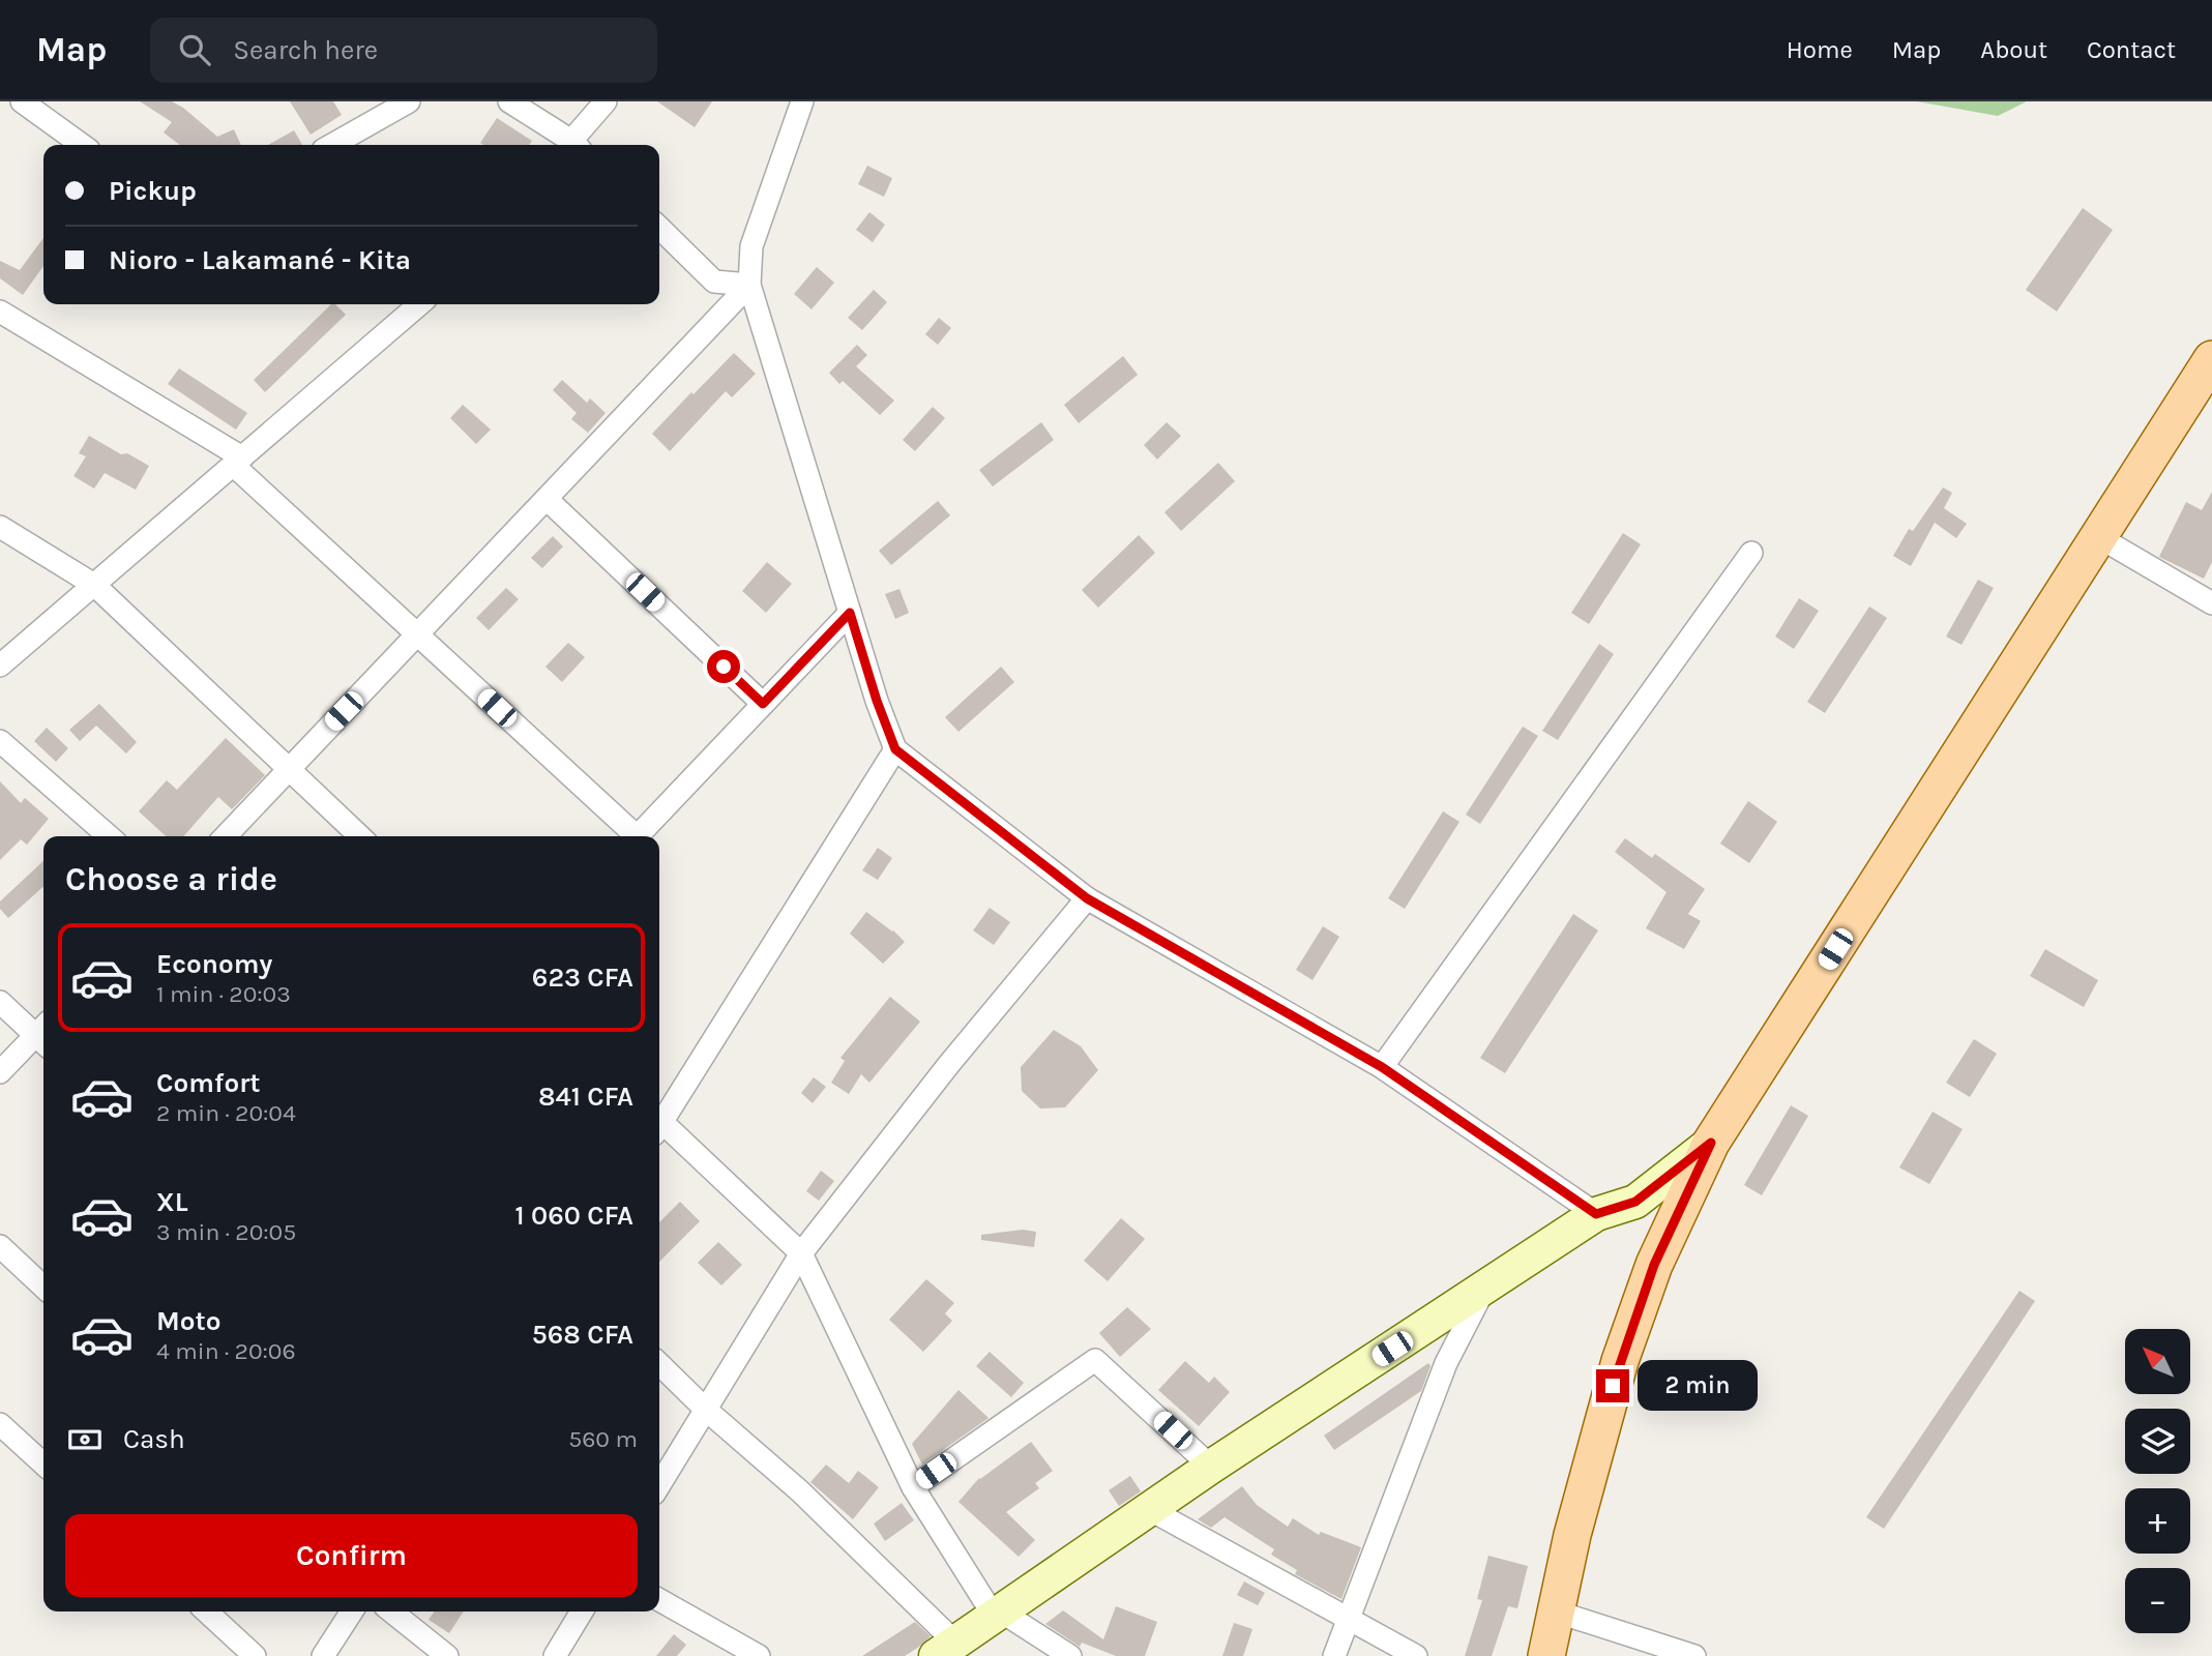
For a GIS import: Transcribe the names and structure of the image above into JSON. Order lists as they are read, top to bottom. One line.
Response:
{"north":"top left","page":{"header":"Map","search":"Search here","nav":["Home","Map","About","Contact"],"banner":["Pickup","Nioro - Lakamané - Kita"],"heading":"Choose a ride","list":[{"name":"Economy","note":"1 min · 20:03","value":"623 CFA"},{"name":"Comfort","note":"2 min · 20:04","value":"841 CFA"},{"name":"XL","note":"3 min · 20:05","value":"1 060 CFA"},{"name":"Moto","note":"4 min · 20:06","value":"568 CFA"}],"map_buttons":["+","−"],"bubble":"2 min","pay":["Cash","560 m"],"buttons":"Confirm"}}
